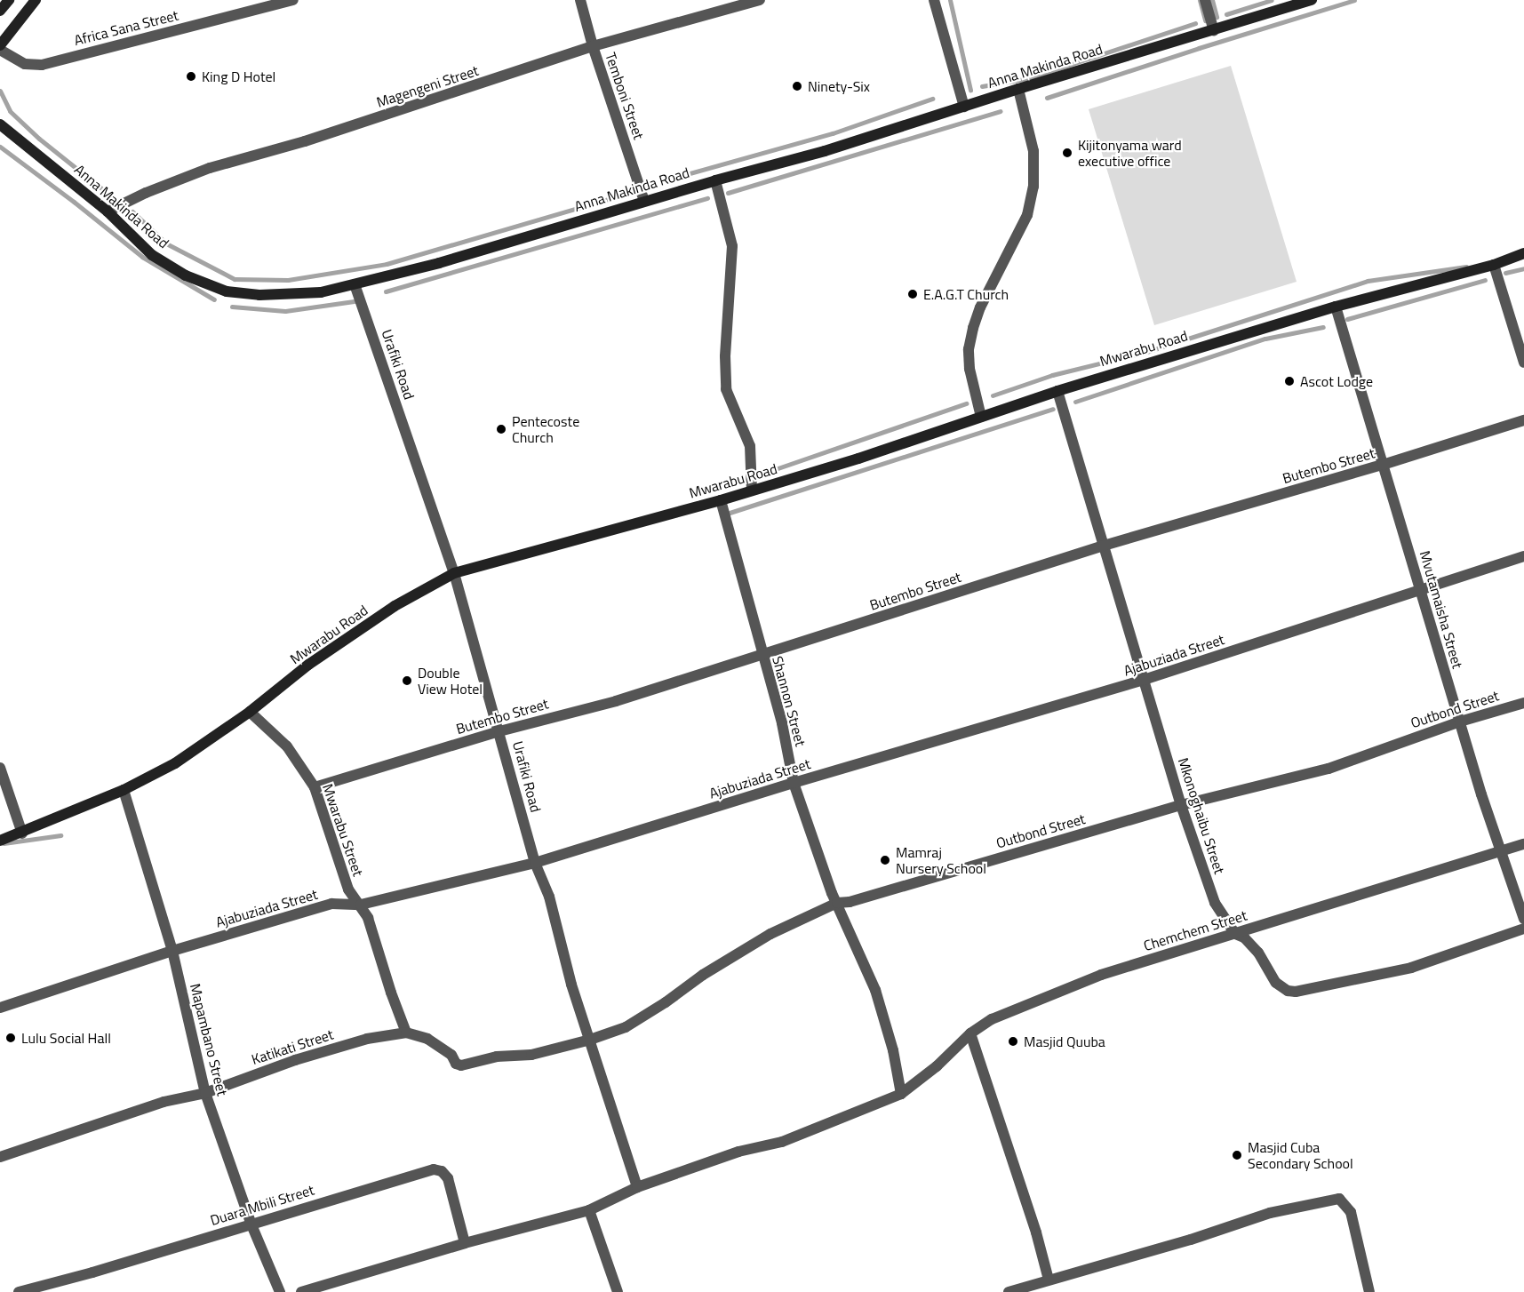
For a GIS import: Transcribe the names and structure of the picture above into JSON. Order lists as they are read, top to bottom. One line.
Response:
{"streets":{"street":["Africa Sana Street","Anna Makinda Road","Magengeni Street","Temboni Street","Mwarabu Road","Urafiki Road","Butembo Street","Mvutamaisha Street","Ajabuziada Street","Shannon Street","Outbond Street","Mkonoghaibu Street","Mwarabu Street","Chemchem Street","Mapambano Street","Katikati Street","Duara Mbili Street"]},"crossings":[["Anna Makinda Road","Magengeni Street"],["Anna Makinda Road","Temboni Street"],["Anna Makinda Road","Urafiki Road"],["Magengeni Street","Temboni Street"],["Mwarabu Road","Urafiki Road"],["Mwarabu Road","Mvutamaisha Street"],["Mwarabu Road","Shannon Street"],["Mwarabu Road","Mkonoghaibu Street"],["Mwarabu Road","Mwarabu Street"],["Mwarabu Road","Mapambano Street"],["Urafiki Road","Butembo Street"],["Urafiki Road","Ajabuziada Street"],["Urafiki Road","Outbond Street"],["Urafiki Road","Chemchem Street"],["Urafiki Road","Katikati Street"],["Butembo Street","Mvutamaisha Street"],["Butembo Street","Shannon Street"],["Butembo Street","Mkonoghaibu Street"],["Butembo Street","Mwarabu Street"],["Mvutamaisha Street","Ajabuziada Street"],["Mvutamaisha Street","Outbond Street"],["Mvutamaisha Street","Chemchem Street"],["Ajabuziada Street","Shannon Street"],["Ajabuziada Street","Mkonoghaibu Street"],["Ajabuziada Street","Mwarabu Street"],["Ajabuziada Street","Mapambano Street"],["Shannon Street","Outbond Street"],["Shannon Street","Chemchem Street"],["Outbond Street","Mkonoghaibu Street"],["Outbond Street","Katikati Street"],["Mkonoghaibu Street","Chemchem Street"],["Mwarabu Street","Katikati Street"],["Chemchem Street","Duara Mbili Street"],["Mapambano Street","Katikati Street"],["Mapambano Street","Duara Mbili Street"]],"places":["King D Hotel","Ninety-Six","Kijitonyama ward executive office","E.A.G.T Church","Ascot Lodge","Pentecoste Church","Double View Hotel","Mamraj Nursery School","Lulu Social Hall","Masjid Quuba","Masjid Cuba Secondary School"]}
